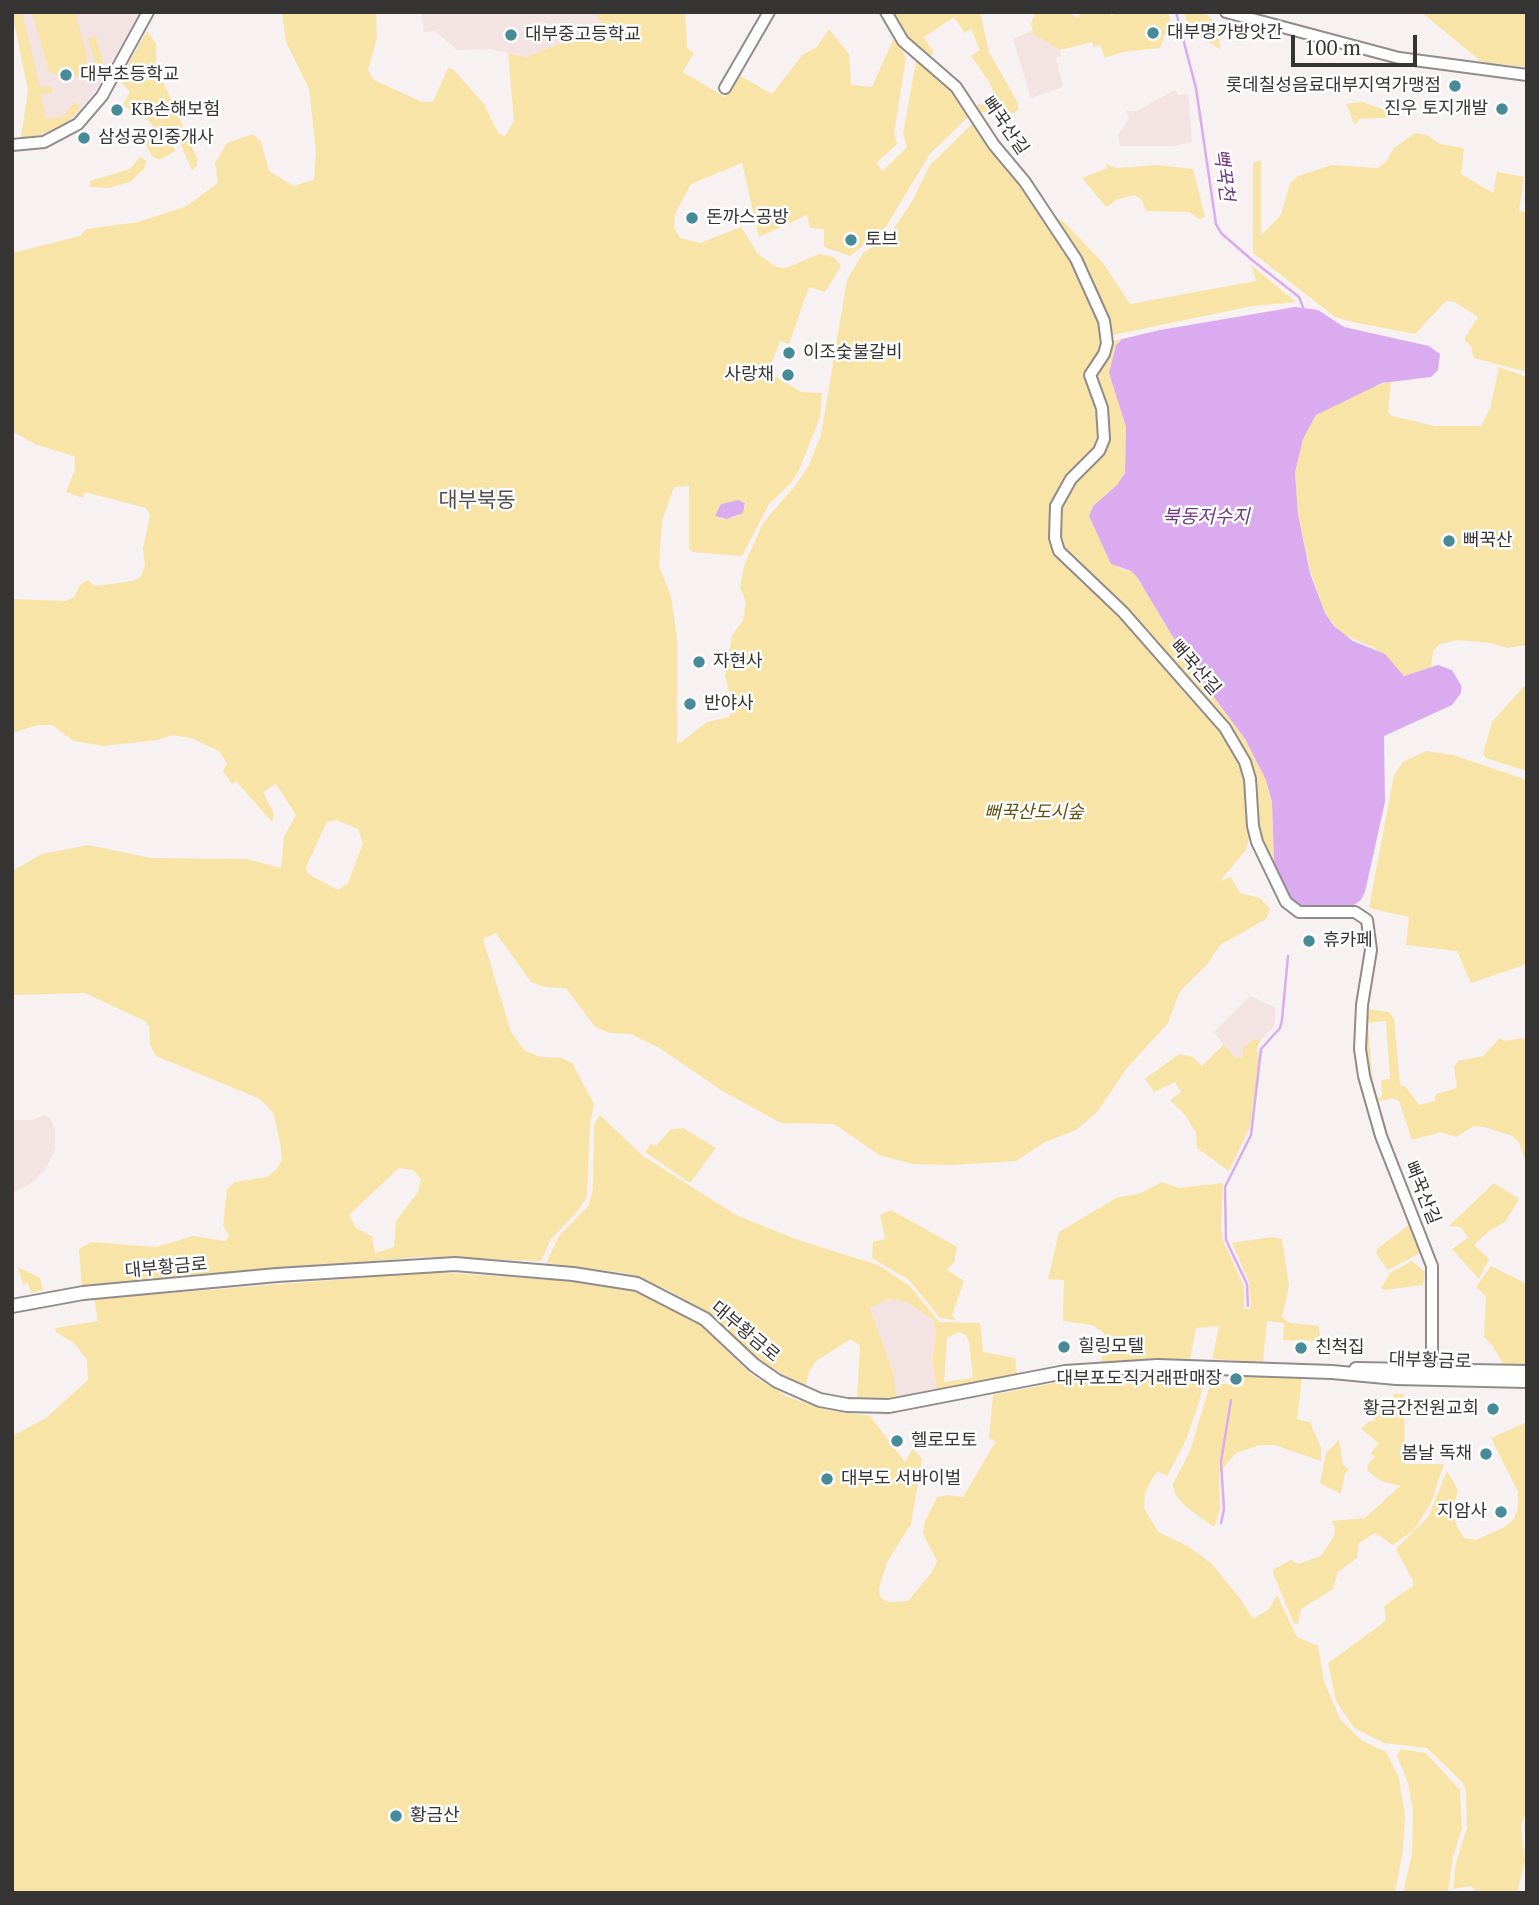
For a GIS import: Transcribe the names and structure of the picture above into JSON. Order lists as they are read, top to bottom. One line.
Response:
{"streets":{"main road":["대부황금로"],"street":["뻐꾹산길"]},"crossings":[["뻐꾹산길","대부황금로"]],"districts":["대부북동"],"water":["뻑꾹천","북동저수지"],"parks":["뻐꾹산도시숲"],"places":["대부명가방앗간","대부중고등학교","대부초등학교","롯데칠성음료대부지역가맹점","진우 토지개발","KB손해보험","삼성공인중개사","돈까스공방","토브","이조숯불갈비","사랑채","뻐꾹산","자현사","반야사","휴카페","힐링모텔","친척집","대부포도직거래판매장","황금간전원교회","헬로모토","봄날 독채","대부도 서바이벌","지암사","황금산"],"scale_bar":"100 m"}
